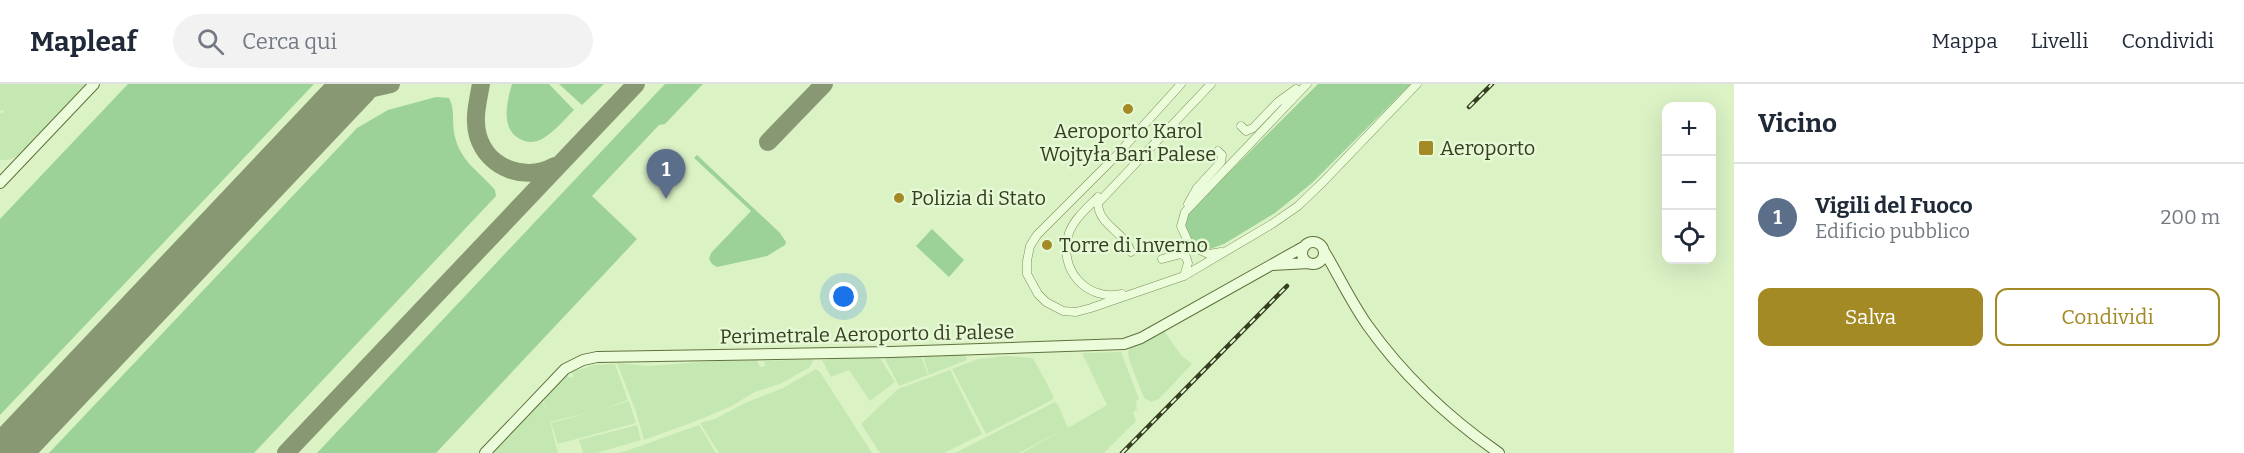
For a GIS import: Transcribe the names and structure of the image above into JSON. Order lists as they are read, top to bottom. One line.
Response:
{"streets":{"street":["Perimetrale Aeroporto di Palese"]},"places":{"other":["Aeroporto Karol Wojtyła Bari Palese","Polizia di Stato","Torre di Inverno"],"transit":["Aeroporto"]},"page":{"header":"Mapleaf","search":"Cerca qui","nav":["Mappa","Livelli","Condividi"],"heading":"Vicino","map_buttons":["+","−"],"pins":"1","list":[{"mark":"1","name":"Vigili del Fuoco","note":"Edificio pubblico","value":"200 m"}],"buttons":["Salva","Condividi"]}}
